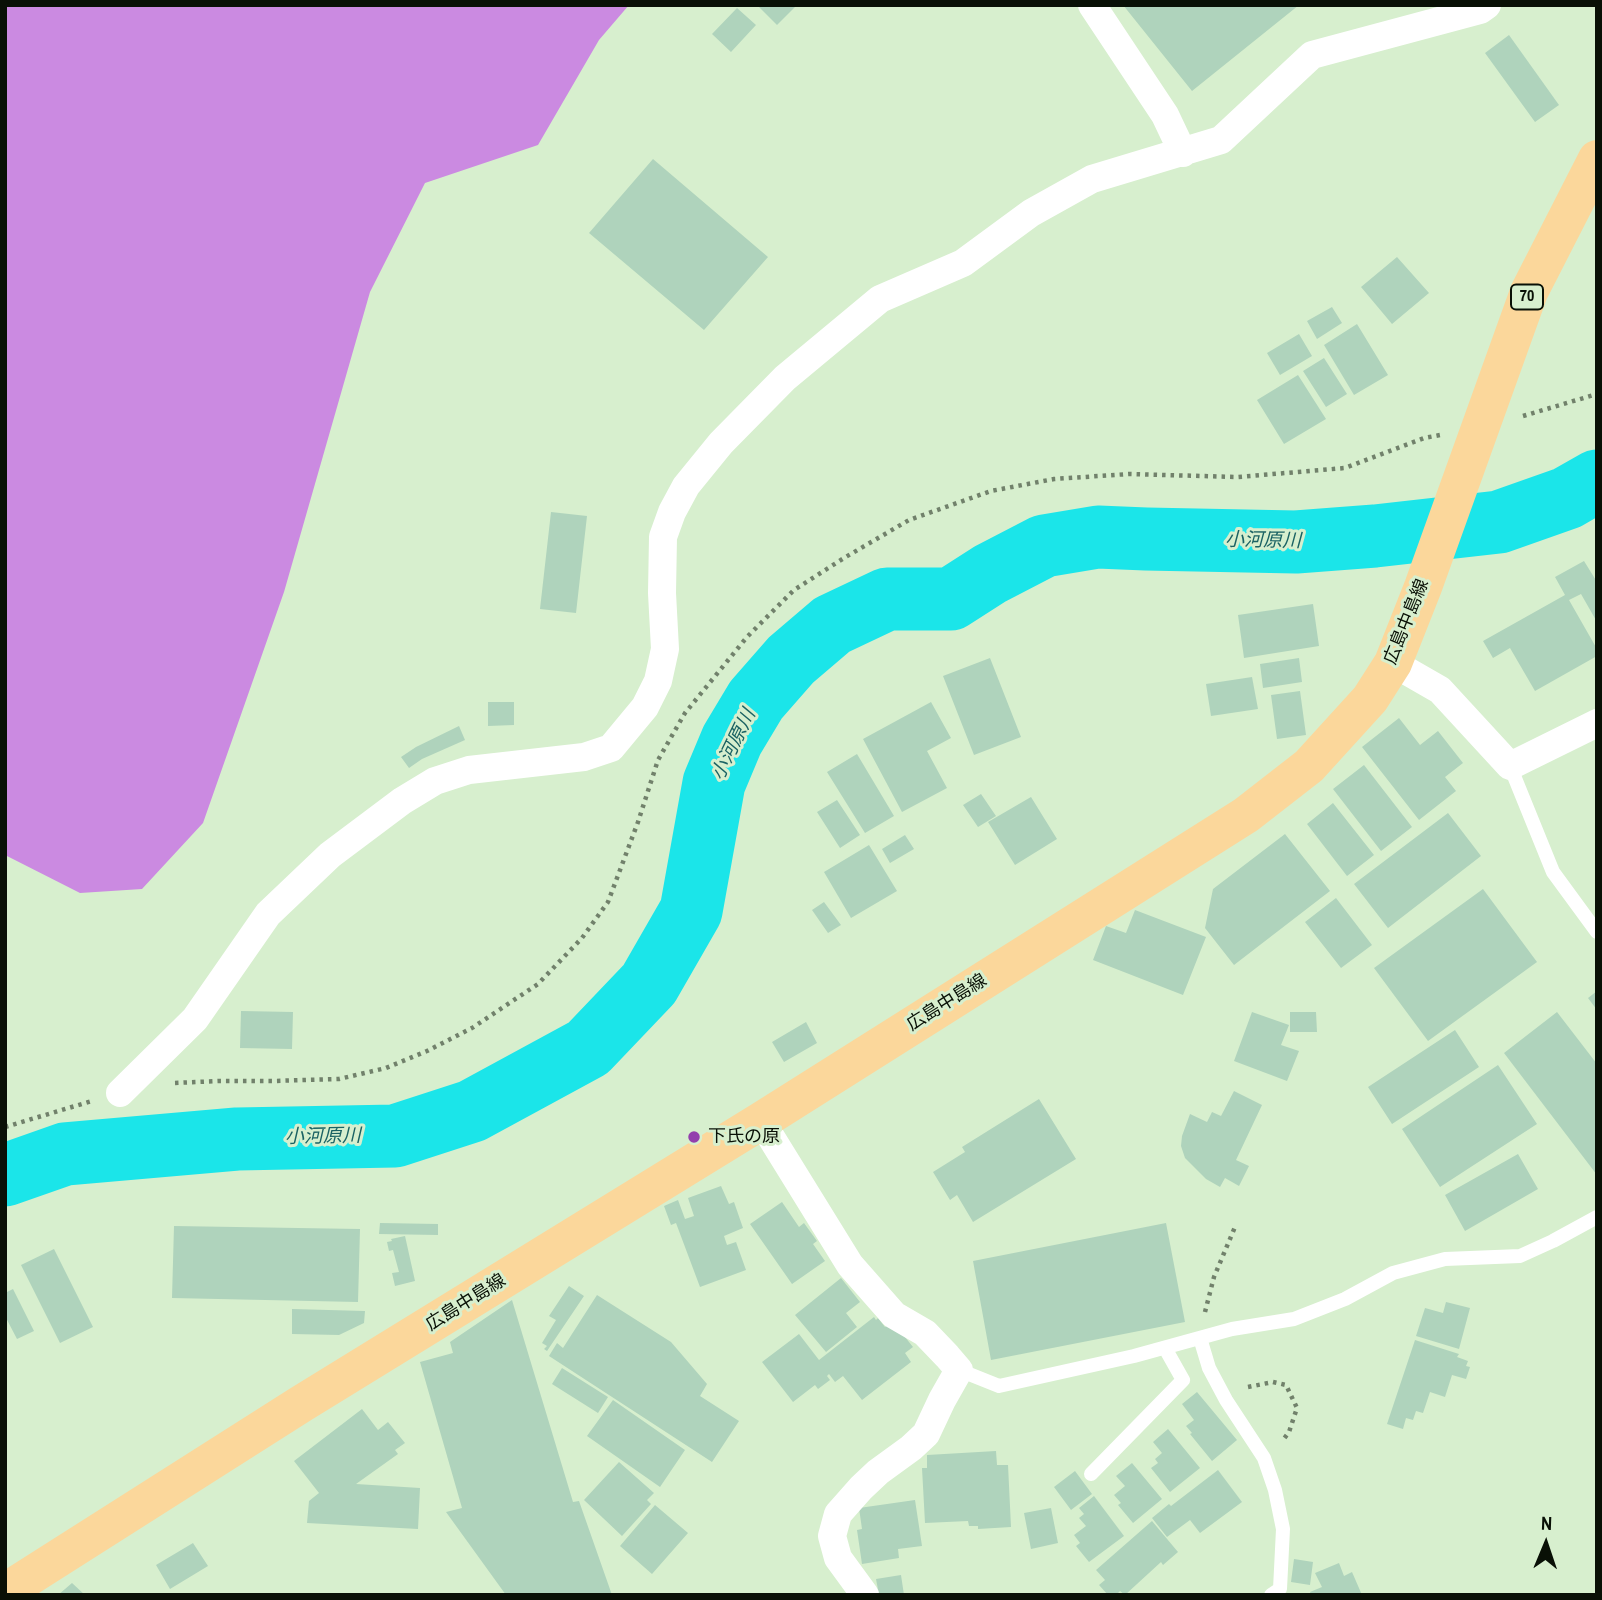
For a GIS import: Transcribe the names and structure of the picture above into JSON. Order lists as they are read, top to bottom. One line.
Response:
{"streets":{"main road":["70","広島中島線"]},"water":["小河原川"],"places":["下氏の原"],"north":"top"}
